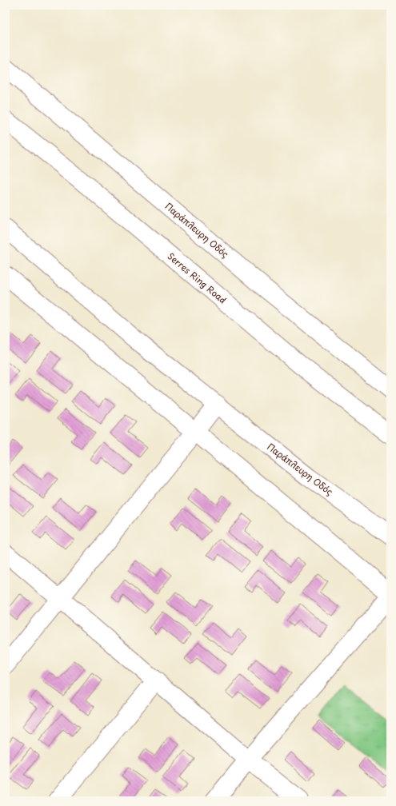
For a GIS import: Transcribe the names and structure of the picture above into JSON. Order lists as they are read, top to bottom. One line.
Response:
{"streets":{"street":["Παράπλευρη Οδός","Serres Ring Road"]}}
